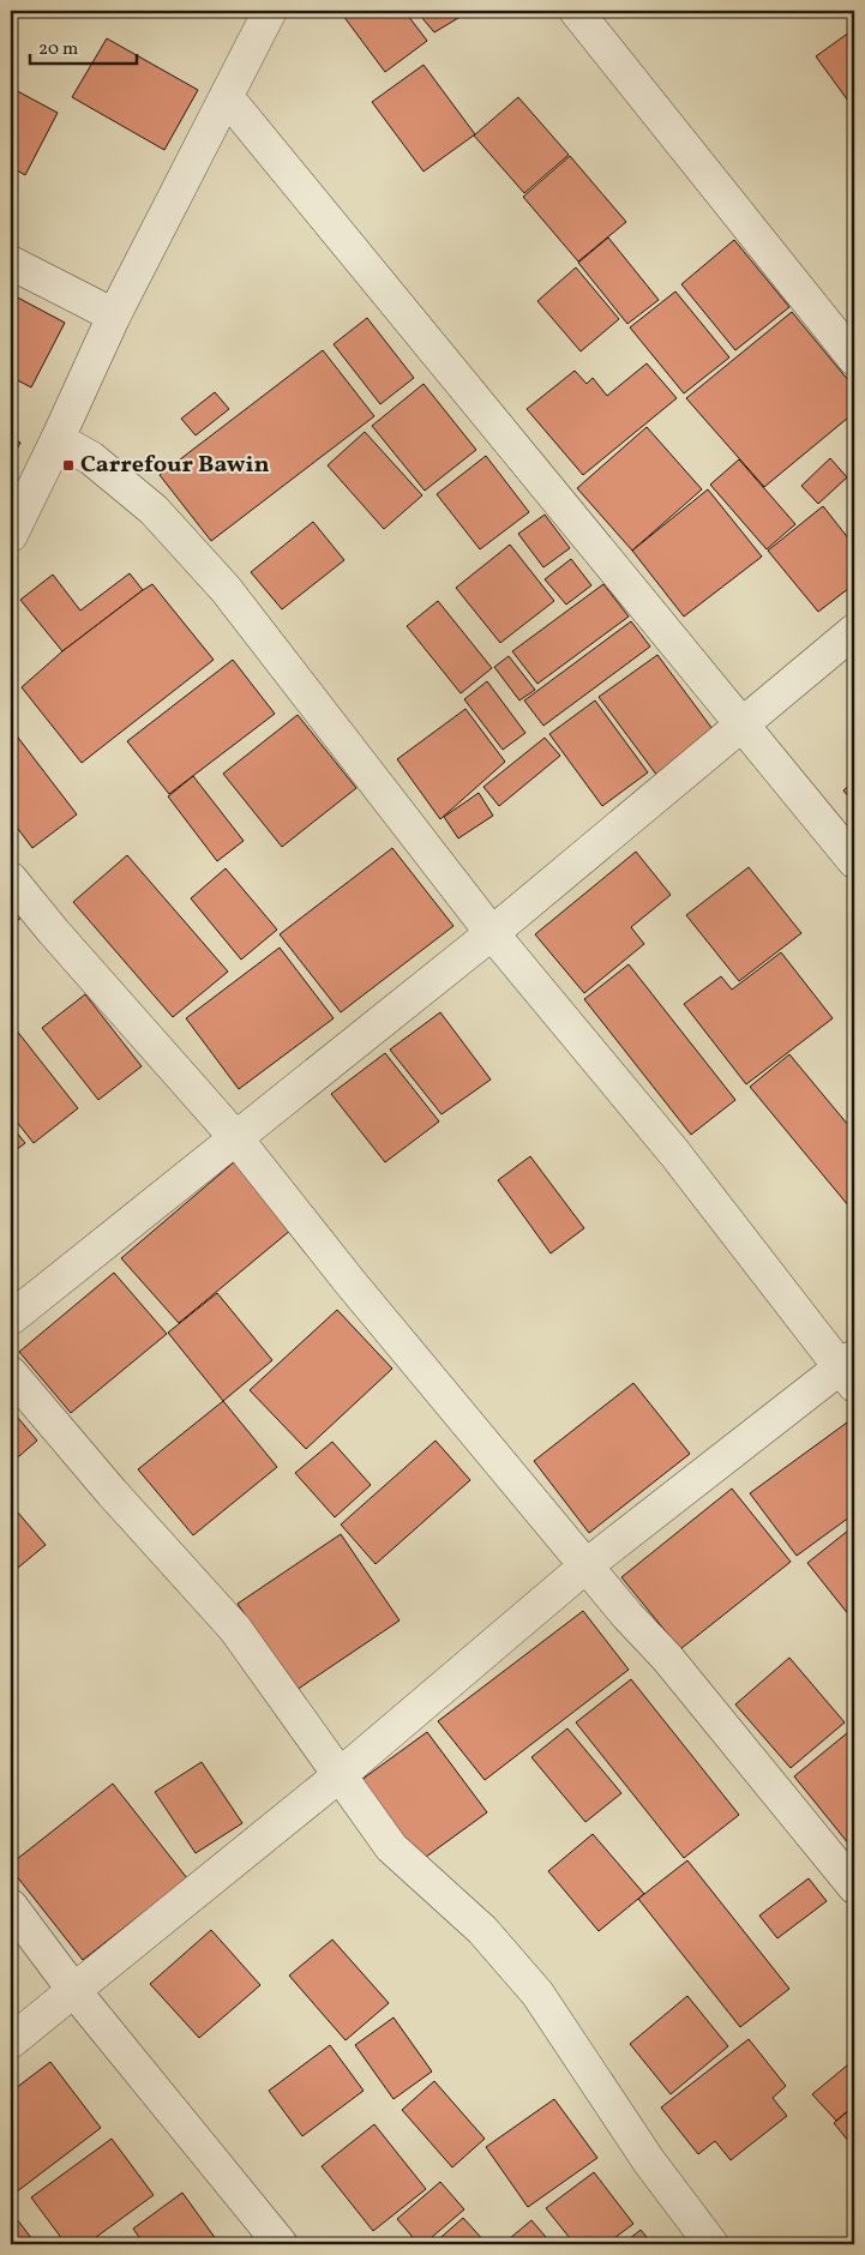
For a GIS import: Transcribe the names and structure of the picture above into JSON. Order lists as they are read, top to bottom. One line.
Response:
{"places":{"transit":["Carrefour Bawin"]},"scale_bar":"20 m"}
